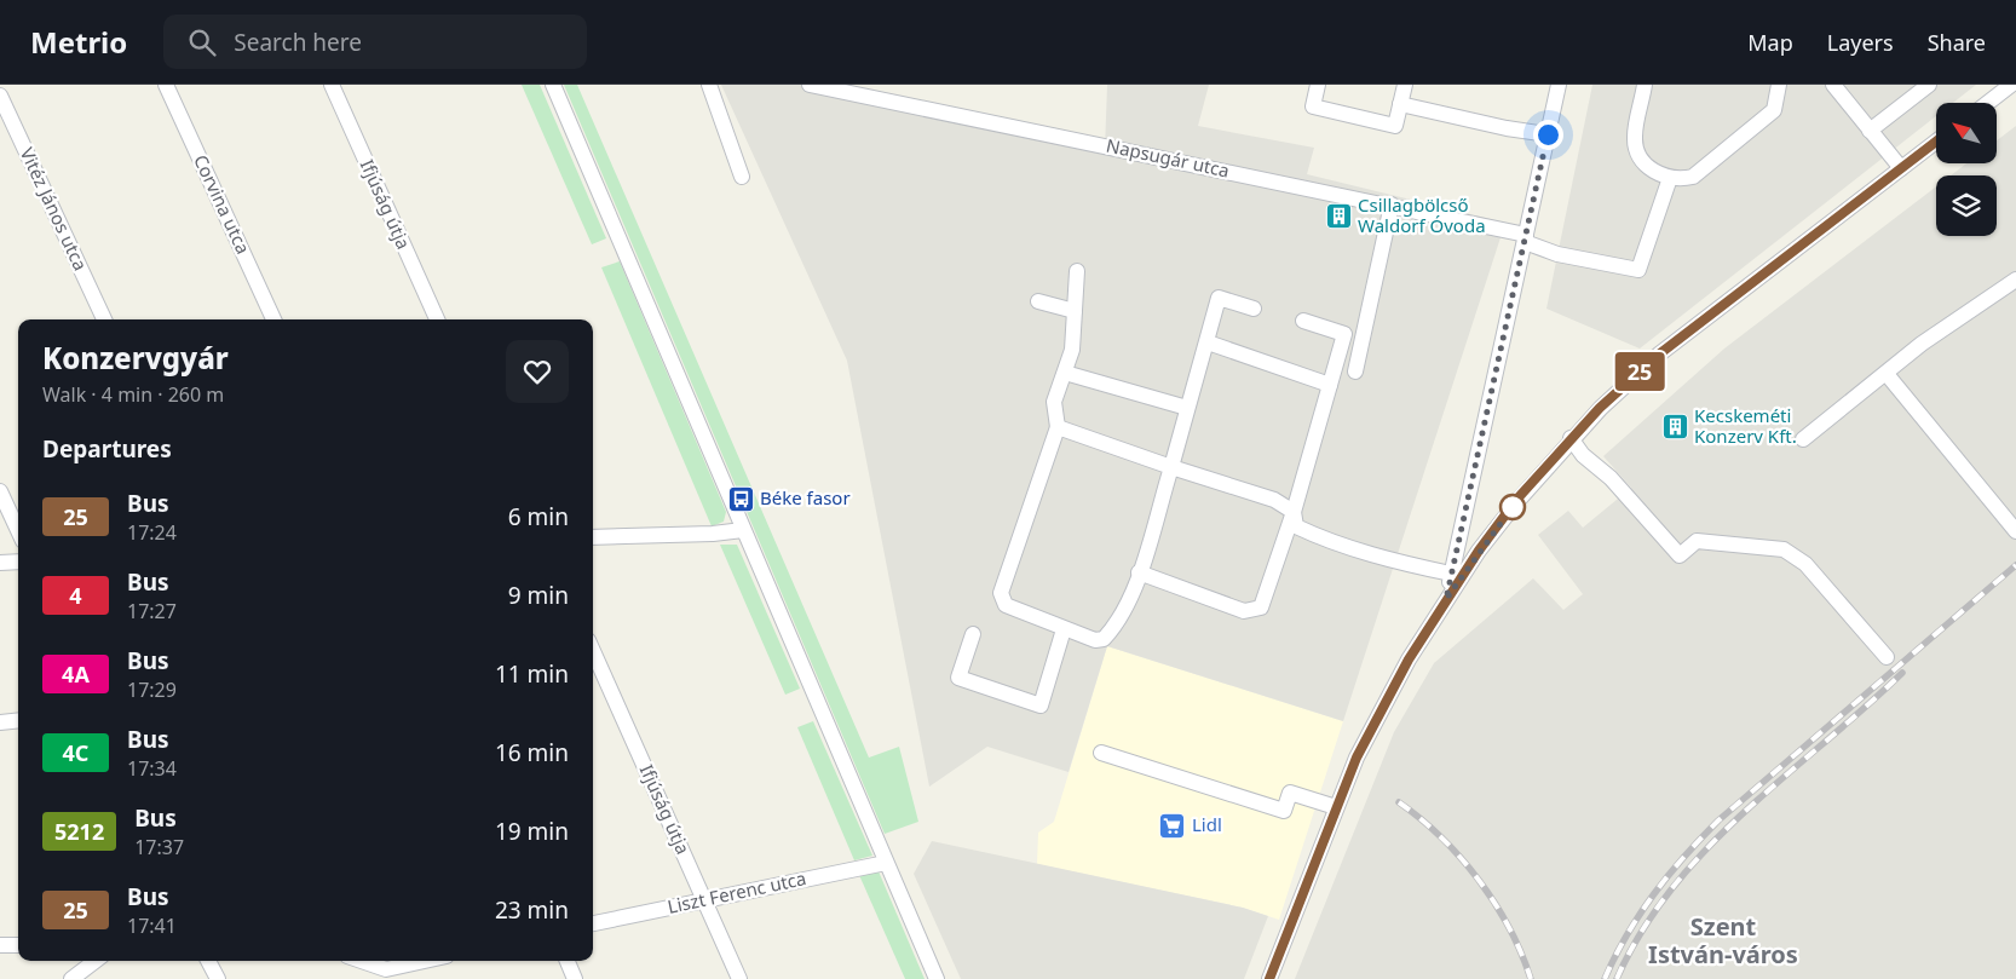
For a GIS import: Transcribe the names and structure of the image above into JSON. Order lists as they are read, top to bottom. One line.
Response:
{"streets":{"street":["Napsugár utca","Corvina utca","Ifjúság útja","Vitéz János utca","Liszt Ferenc utca"]},"crossings":[["Ifjúság útja","Liszt Ferenc utca"]],"districts":["Szent István-város"],"places":{"building":["Csillagbölcső Waldorf Óvoda","Kecskeméti Konzerv Kft."],"bus stop":["Béke fasor"],"supermarket":["Lidl"]},"lines":["bus line 25"],"north":"top left","page":{"header":"Metrio","search":"Search here","nav":["Map","Layers","Share"],"on_map":"25","heading":[["Konzervgyár","Walk · 4 min · 260 m"],"Departures"],"list":[{"mark":"25","name":"Bus","note":"17:24","value":"6 min"},{"mark":"4","name":"Bus","note":"17:27","value":"9 min"},{"mark":"4A","name":"Bus","note":"17:29","value":"11 min"},{"mark":"4C","name":"Bus","note":"17:34","value":"16 min"},{"mark":"5212","name":"Bus","note":"17:37","value":"19 min"},{"mark":"25","name":"Bus","note":"17:41","value":"23 min"}]}}
